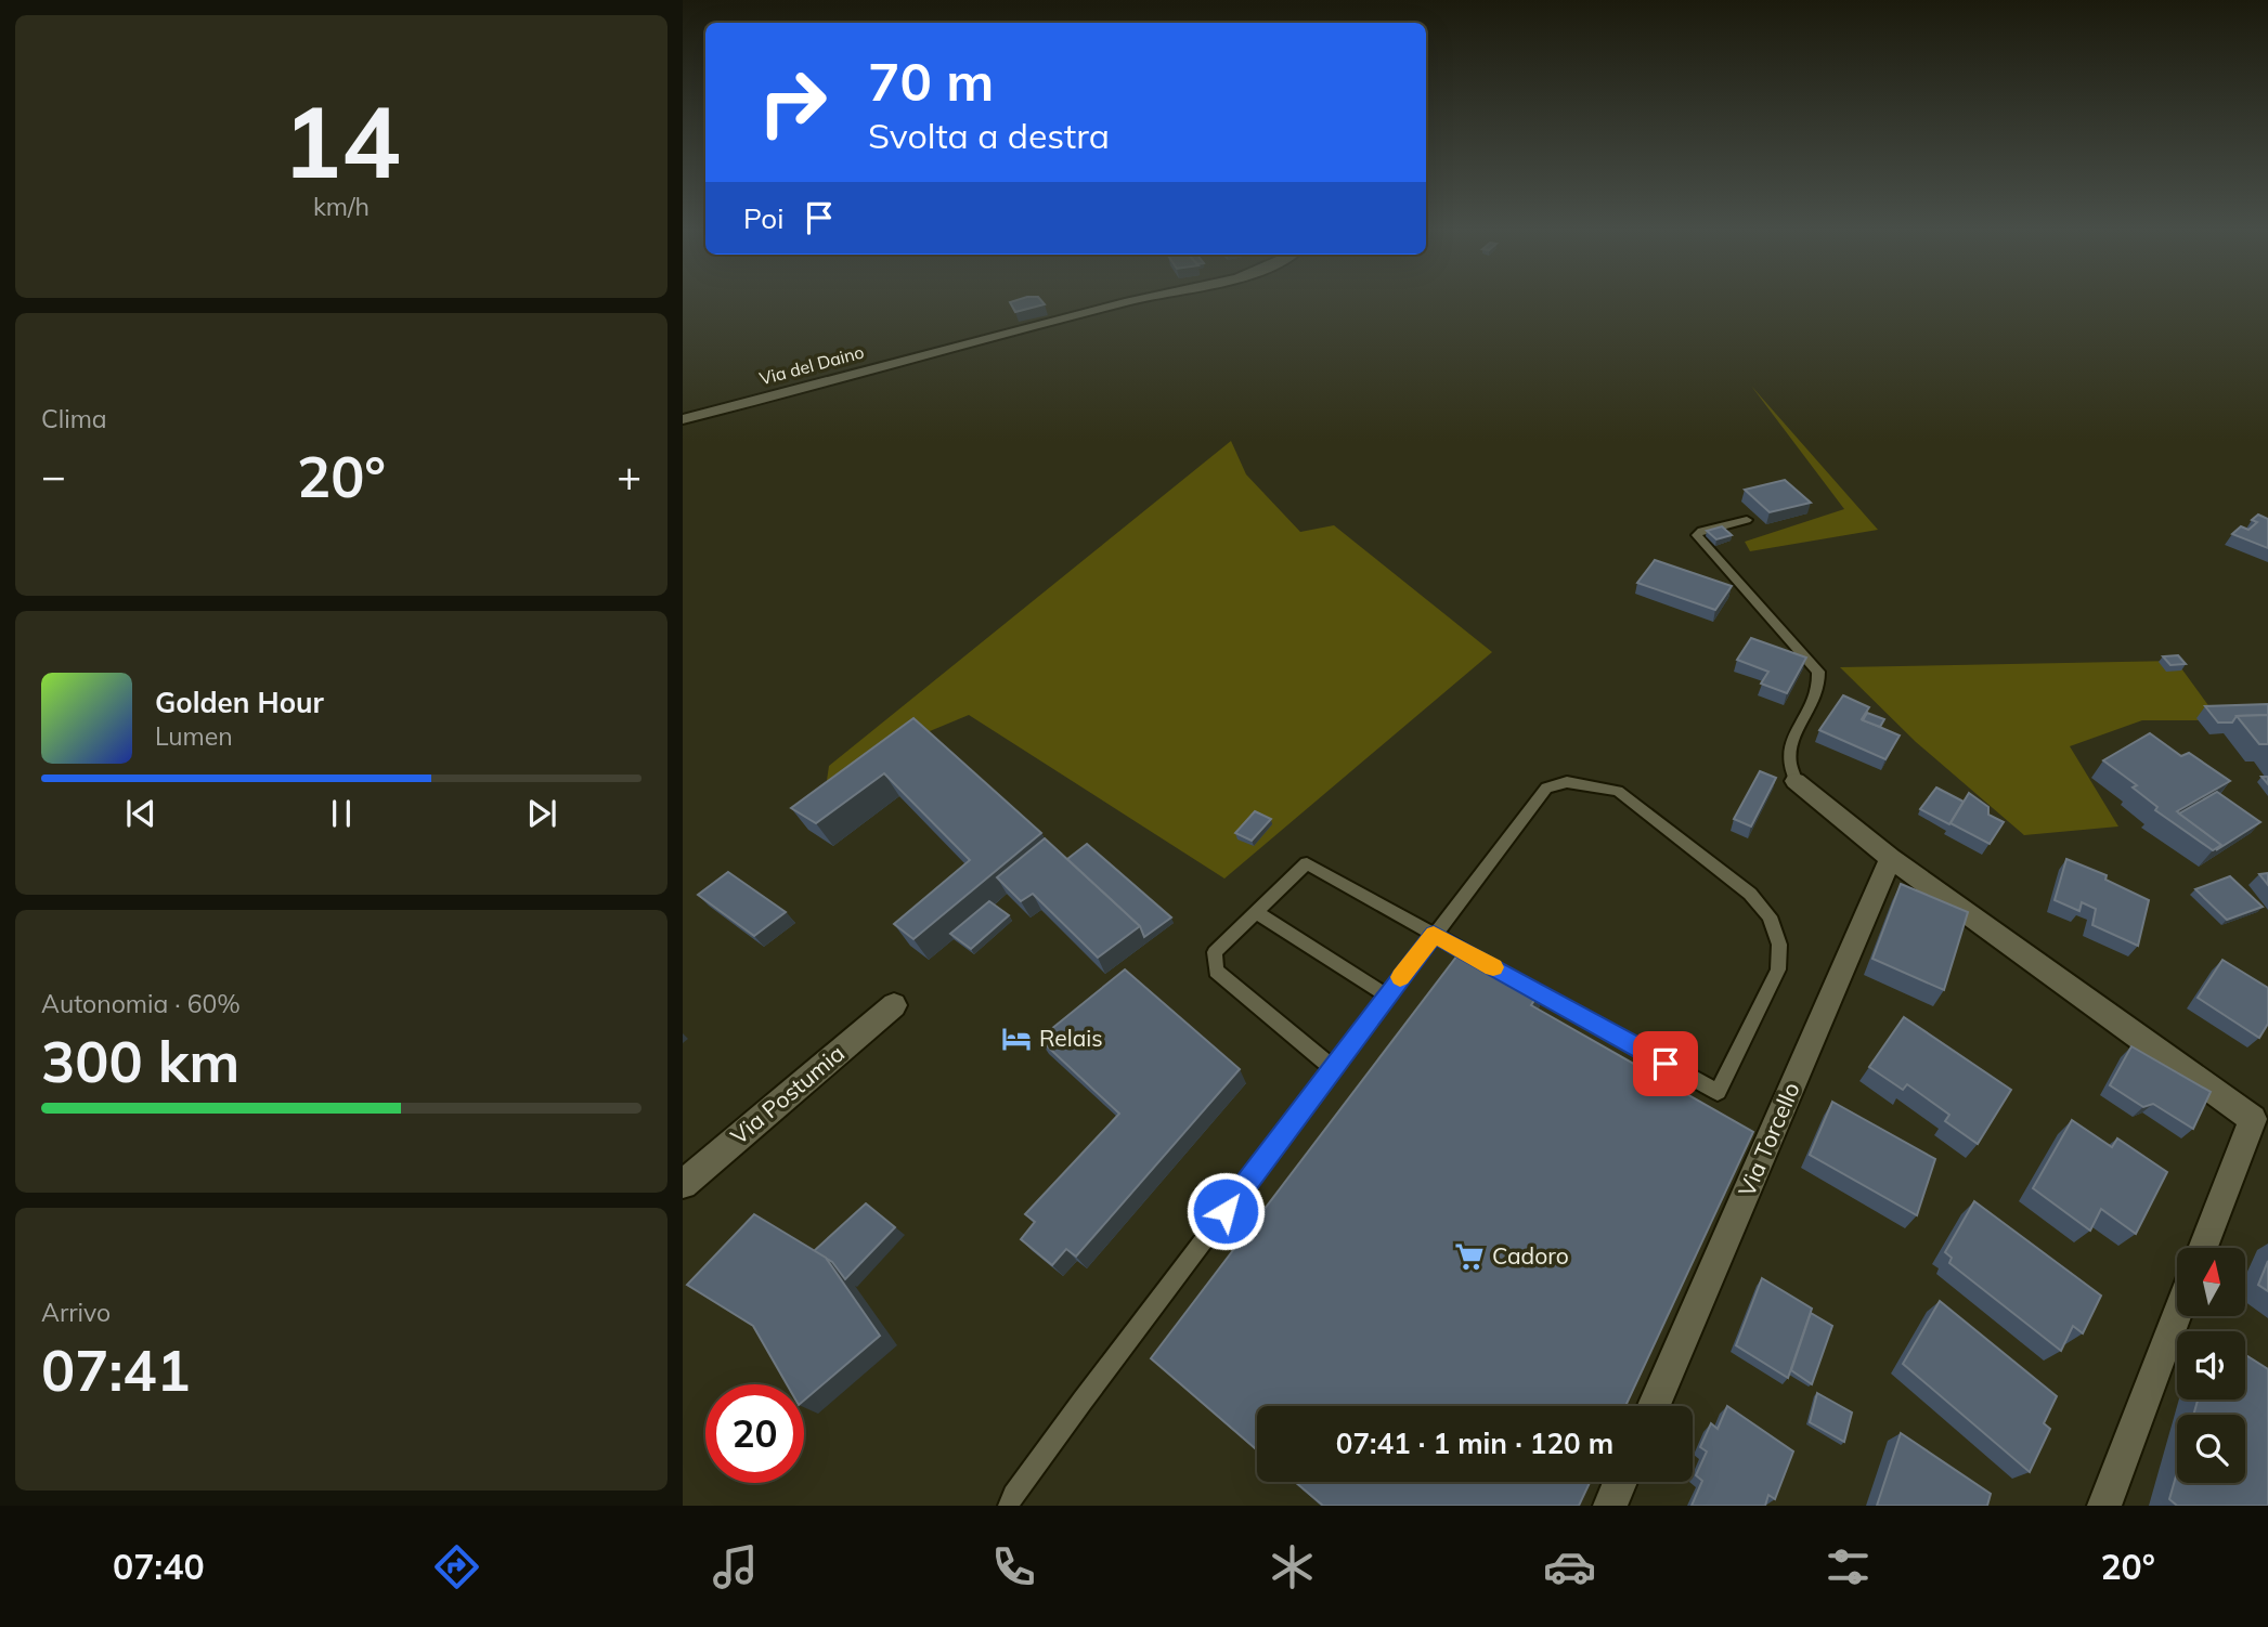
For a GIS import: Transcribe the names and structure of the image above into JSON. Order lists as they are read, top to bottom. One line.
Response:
{"streets":{"street":["Via del Daino","Via Postumia","Via Torcello"]},"places":{"hotel":["Relais"],"supermarket":["Cadoro"]},"north":"top","page":{"tile":[["14","km/h"],"Clima",["Autonomia · 60%","300 km"],["Arrivo","07:41"]],"turn":["70 m","Svolta a destra"],"then":"Poi","heat":["−","20°","+"],"song":["Golden Hour","Lumen"],"limit":"20","trip":"07:41 · 1 min · 120 m","tabs":["07:40","20°"]}}
